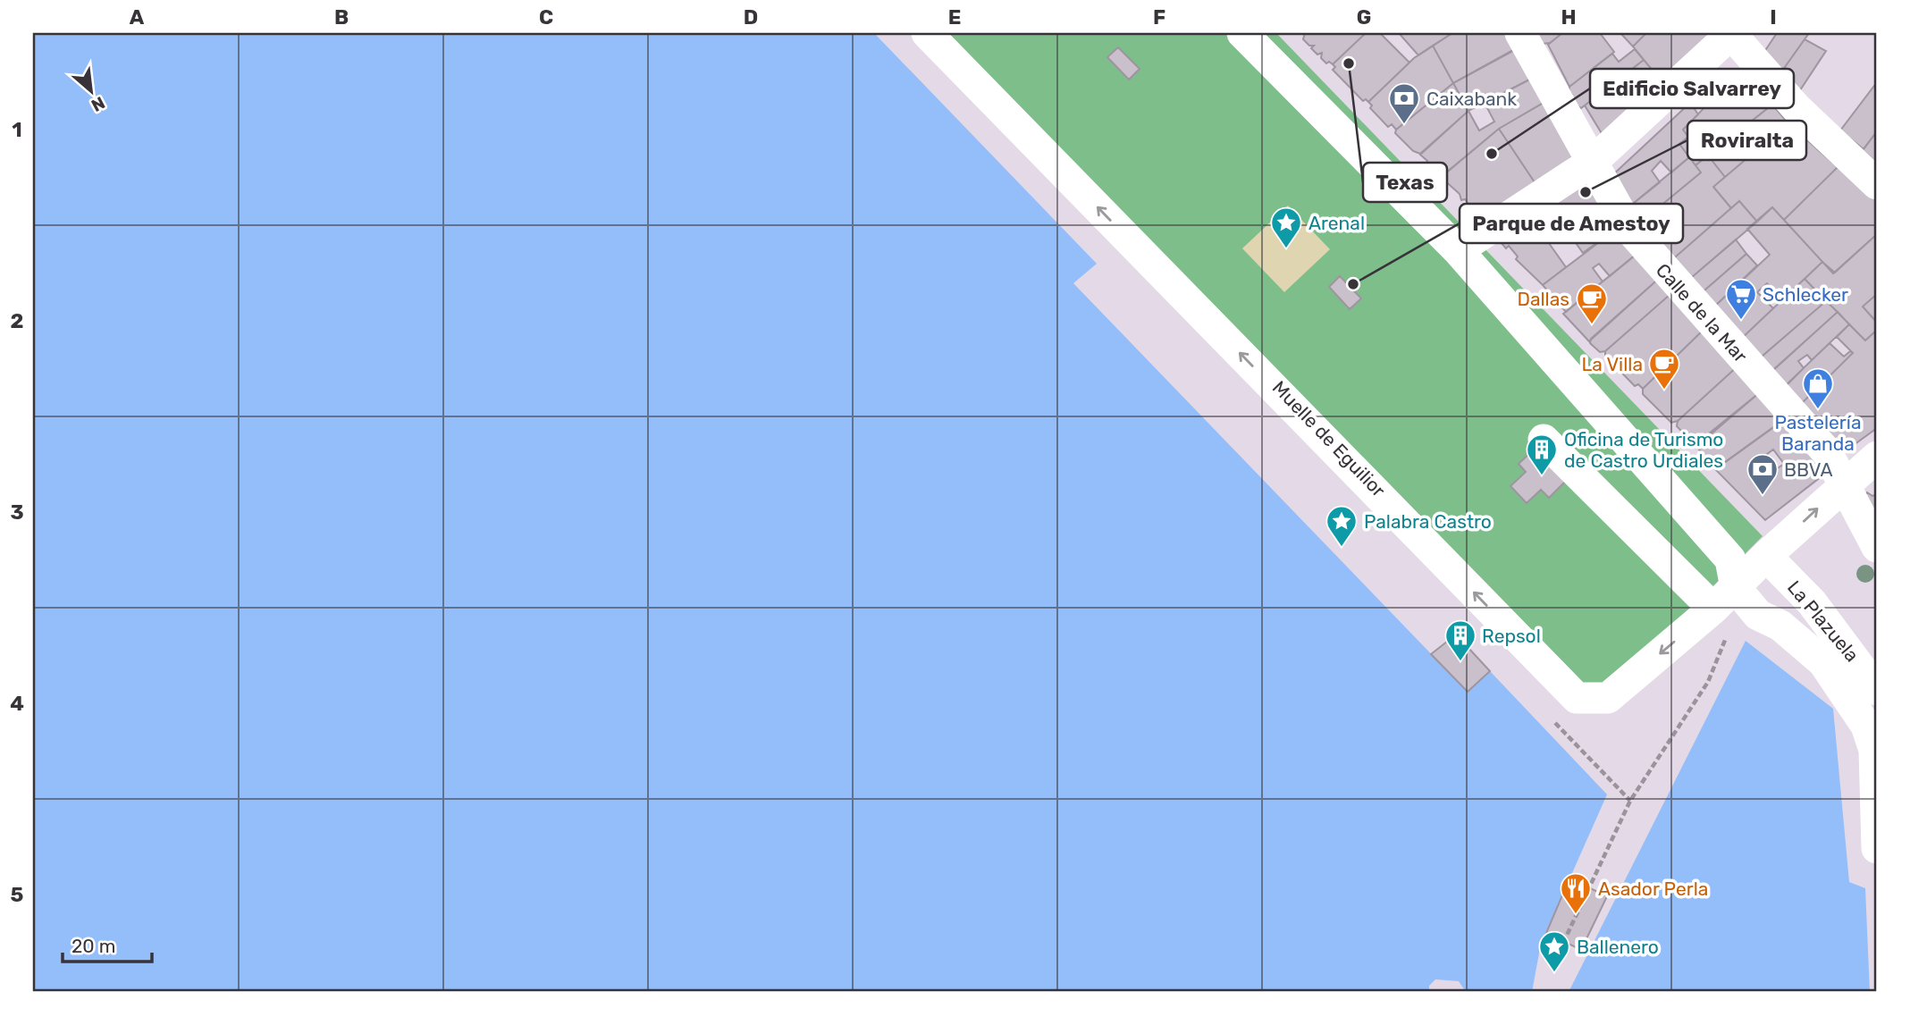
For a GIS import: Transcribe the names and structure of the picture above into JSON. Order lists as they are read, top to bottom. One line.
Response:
{"streets":{"street":["Calle de la Mar","La Plazuela"]},"places":{"other":["Texas","Edificio Salvarrey","Roviralta","Parque de Amestoy"],"bank":["Caixabank","BBVA"],"place":["Arenal","Palabra Castro","Ballenero"],"supermarket":["Schlecker"],"cafe":["Dallas","La Villa"],"shop":["Pastelería Baranda"],"building":["Oficina de Turismo de Castro Urdiales","Repsol"],"restaurant":["Asador Perla"]},"scale_bar":"20 m","north":"bottom right","grid":{"columns":["A","B","C","D","E","F","G","H","I"],"rows":["1","2","3","4","5"]}}
